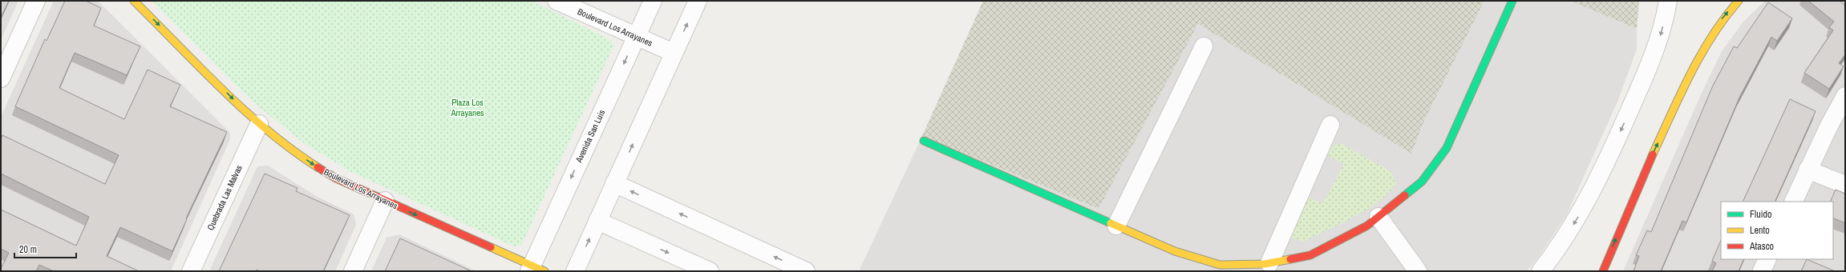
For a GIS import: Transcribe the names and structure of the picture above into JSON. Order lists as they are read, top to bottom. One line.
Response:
{"streets":{"street":["Boulevard Los Arrayanes","Avenida San Luis","Quebrada Las Malvas"]},"crossings":[["Boulevard Los Arrayanes","Avenida San Luis"],["Boulevard Los Arrayanes","Quebrada Las Malvas"]],"one_way":["Boulevard Los Arrayanes"],"parks":["Plaza Los Arrayanes"],"legend":["Fluido","Lento","Atasco"],"scale_bar":"20 m"}
